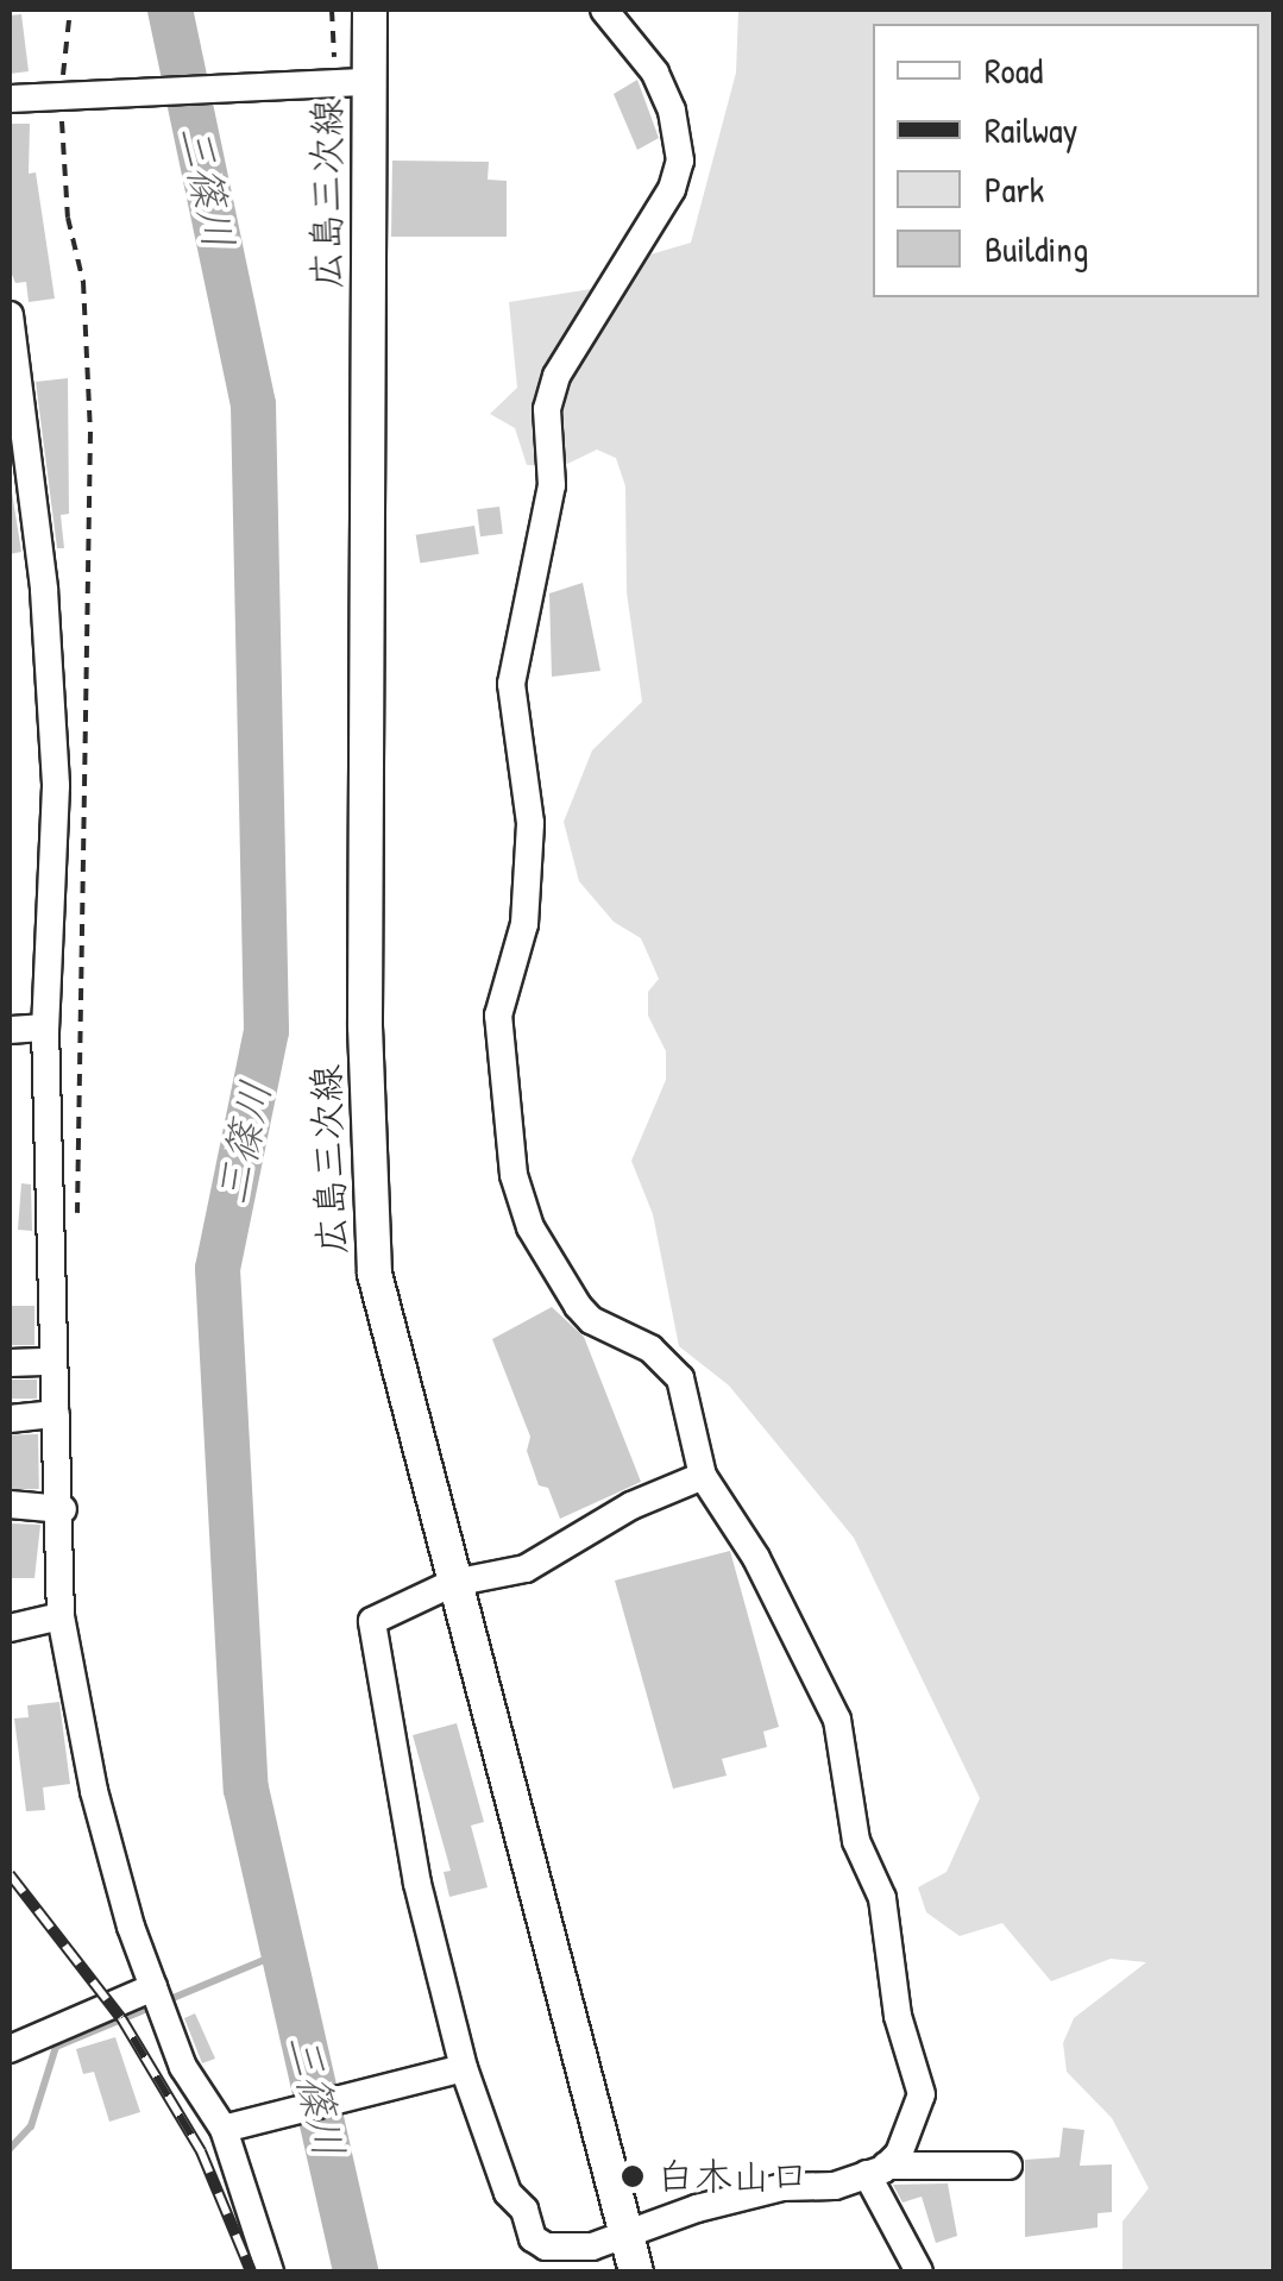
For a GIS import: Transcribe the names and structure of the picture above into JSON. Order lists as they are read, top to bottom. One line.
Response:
{"streets":{"main road":["広島三次線"]},"water":["三篠川"],"places":["白木山口"],"legend":["Road","Railway","Park","Building"]}
